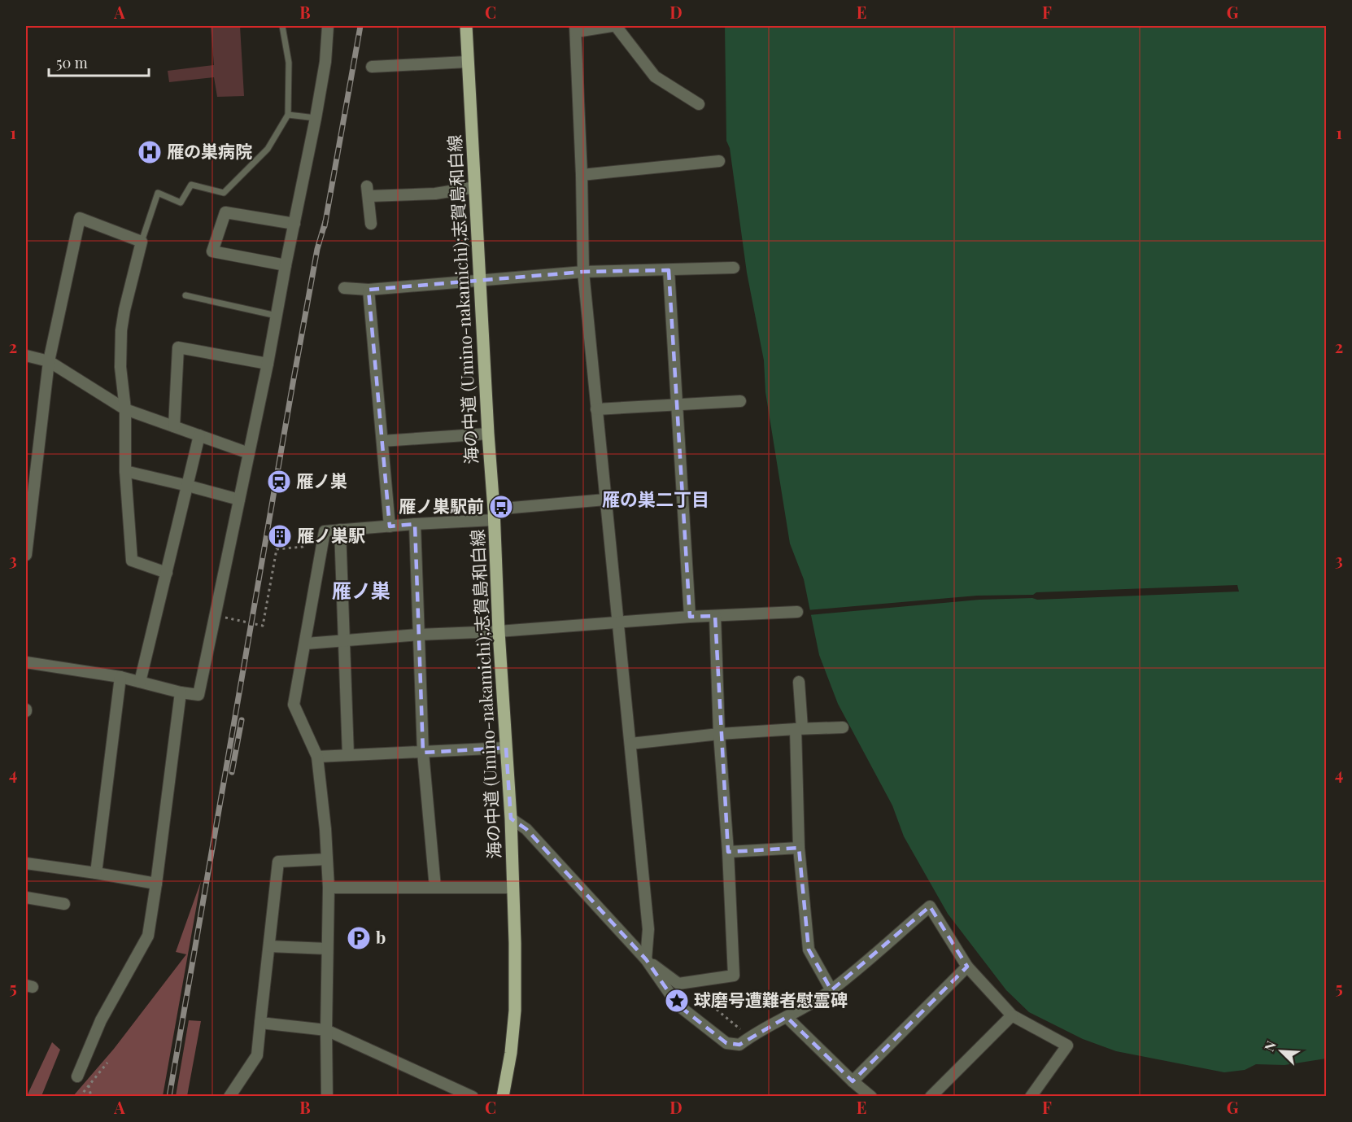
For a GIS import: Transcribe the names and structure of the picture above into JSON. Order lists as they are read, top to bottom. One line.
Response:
{"streets":{"main road":["海の中道 (Umino-nakamichi);志賀島和白線"]},"districts":["雁の巣二丁目","雁ノ巣"],"places":{"hospital":["雁の巣病院"],"station":["雁ノ巣"],"bus stop":["雁ノ巣駅前"],"building":["雁ノ巣駅"],"parking":["b"],"place":["球磨号遭難者慰霊碑"]},"scale_bar":"50 m","north":"top left","grid":{"columns":["A","B","C","D","E","F","G"],"rows":["1","2","3","4","5"]}}
